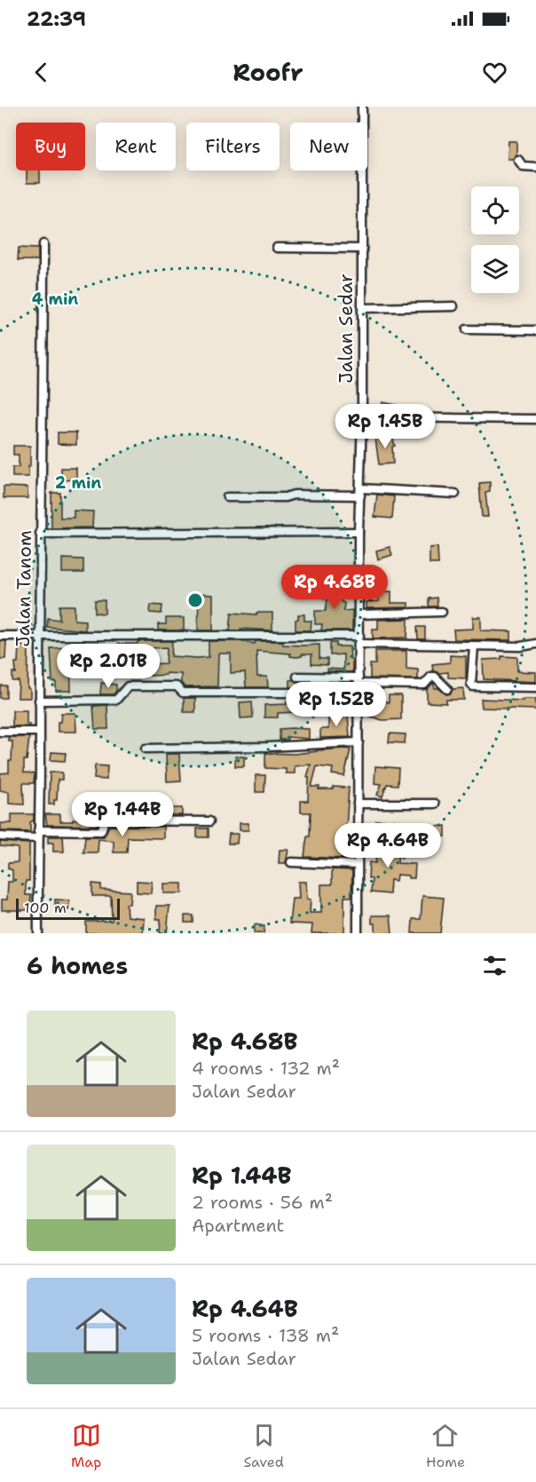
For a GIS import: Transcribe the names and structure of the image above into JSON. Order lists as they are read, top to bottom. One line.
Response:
{"streets":{"street":["Jalan Sedar","Jalan Tanom"]},"scale_bar":"100 m","page":{"status":"22:39","header":"Roofr","chip":["Buy","Rent","Filters","New"],"price":["Rp 1.45B","Rp 4.68B","Rp 2.01B","Rp 1.52B","Rp 1.44B","Rp 4.64B"],"scale":"100 m","heading":"6 homes","list":[{"name":"Rp 4.68B","note":"4 rooms · 132 m² · Jalan Sedar"},{"name":"Rp 1.44B","note":"2 rooms · 56 m² · Apartment"},{"name":"Rp 4.64B","note":"5 rooms · 138 m² · Jalan Sedar"}],"tabs":["Map","Saved","Home"]},"rings":["4 min","2 min"]}
